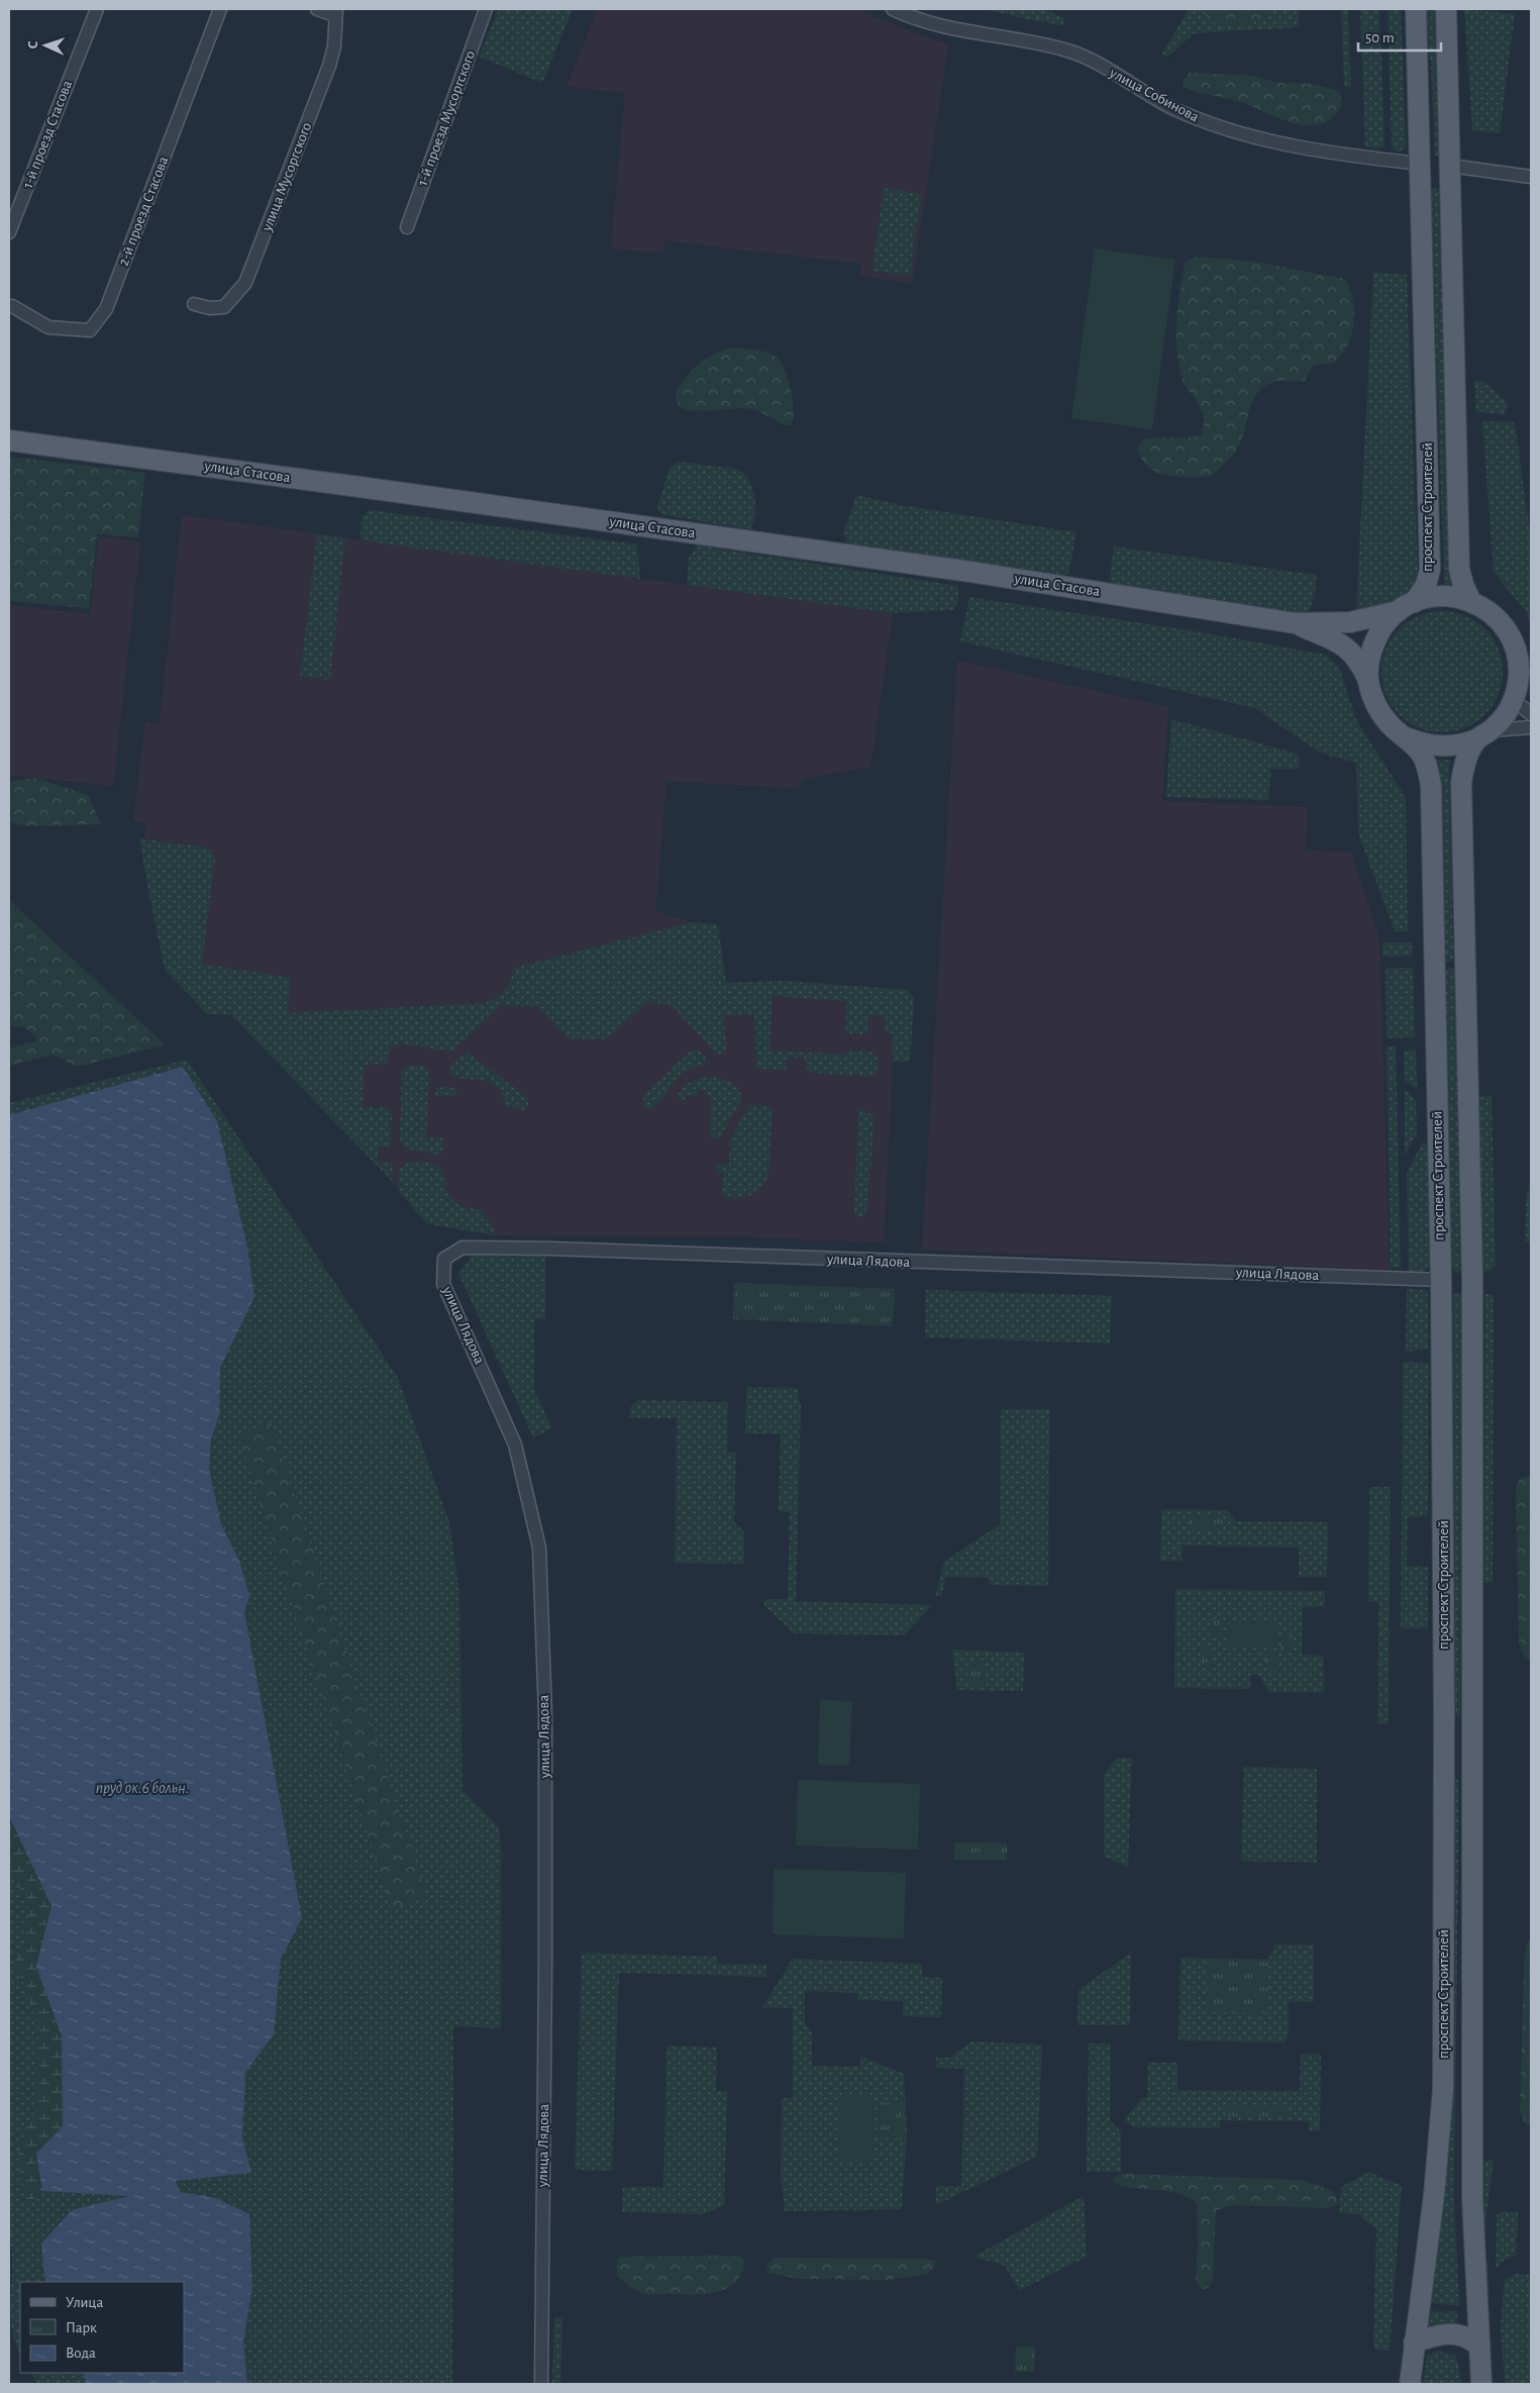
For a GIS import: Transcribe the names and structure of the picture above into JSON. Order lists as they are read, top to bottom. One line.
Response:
{"streets":{"main road":["улица Стасова","проспект Строителей"],"street":["улица Собинова","1-й проезд Мусоргского","1-й проезд Стасова","улица Мусоргского","2-й проезд Стасова","улица Лядова"]},"crossings":[["улица Собинова","проспект Строителей"],["улица Стасова","проспект Строителей"],["проспект Строителей","улица Лядова"]],"water":["пруд ок.6 больн."],"legend":["Улица","Парк","Вода"],"scale_bar":"50 m","north":"left"}
